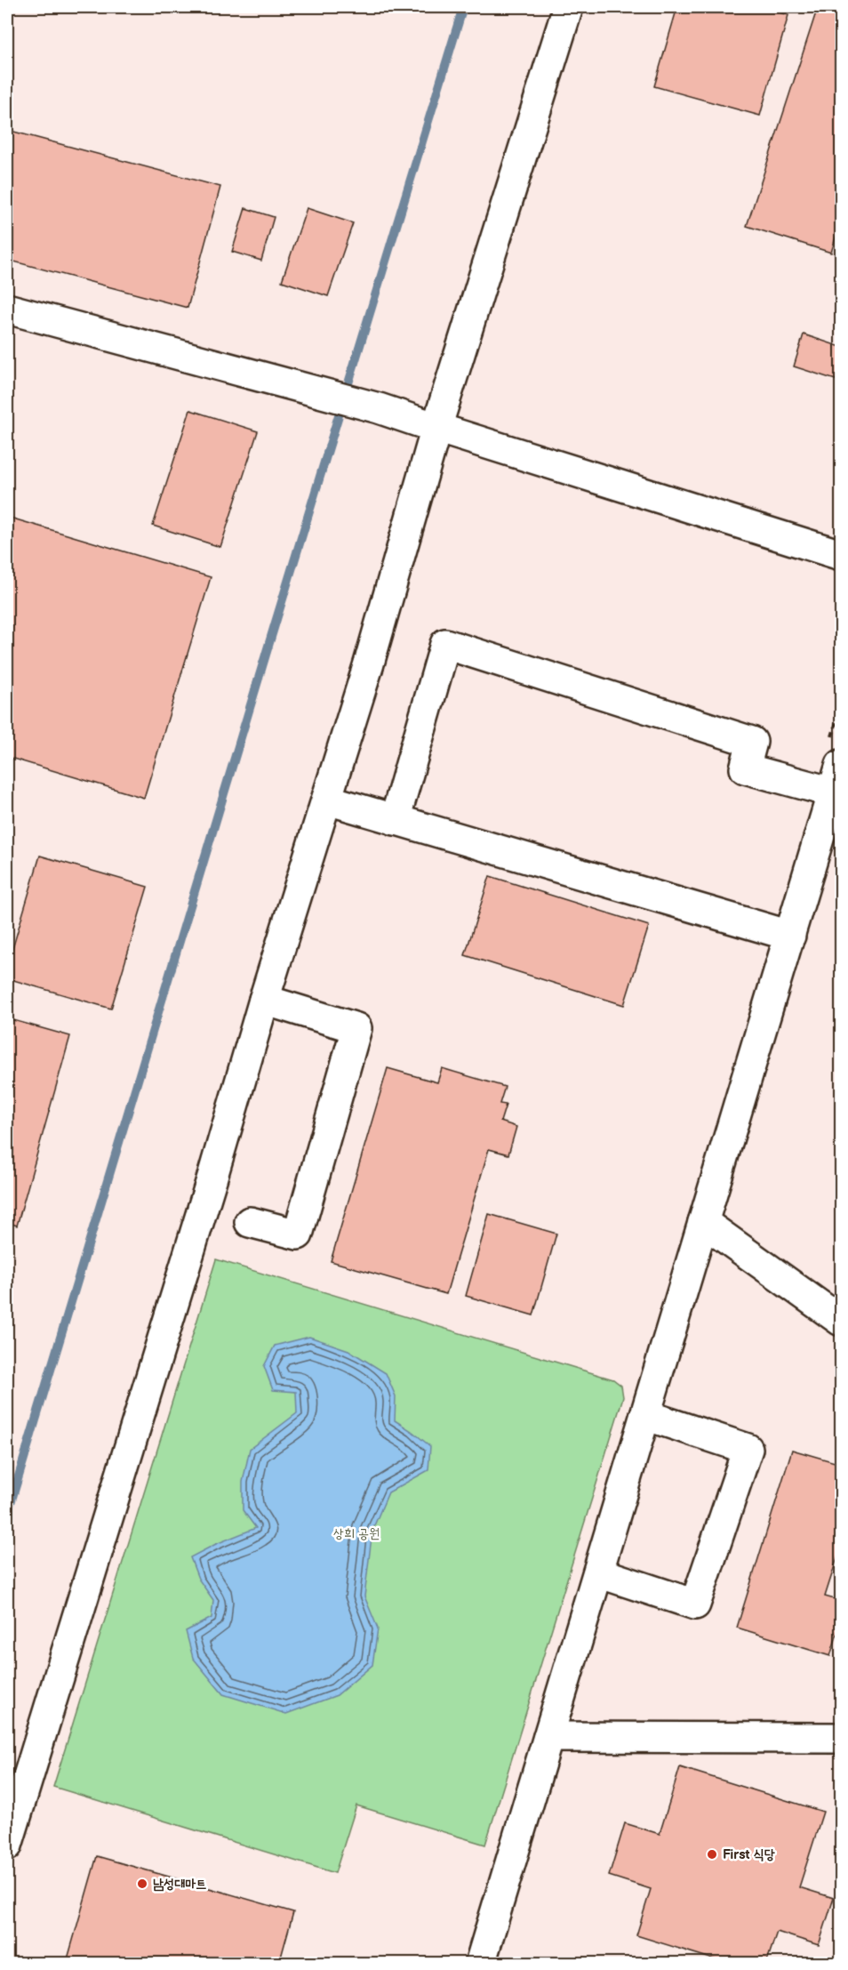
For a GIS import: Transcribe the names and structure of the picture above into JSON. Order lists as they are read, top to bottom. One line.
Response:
{"parks":["상희 공원"],"places":["First 식당","남성대마트"]}
